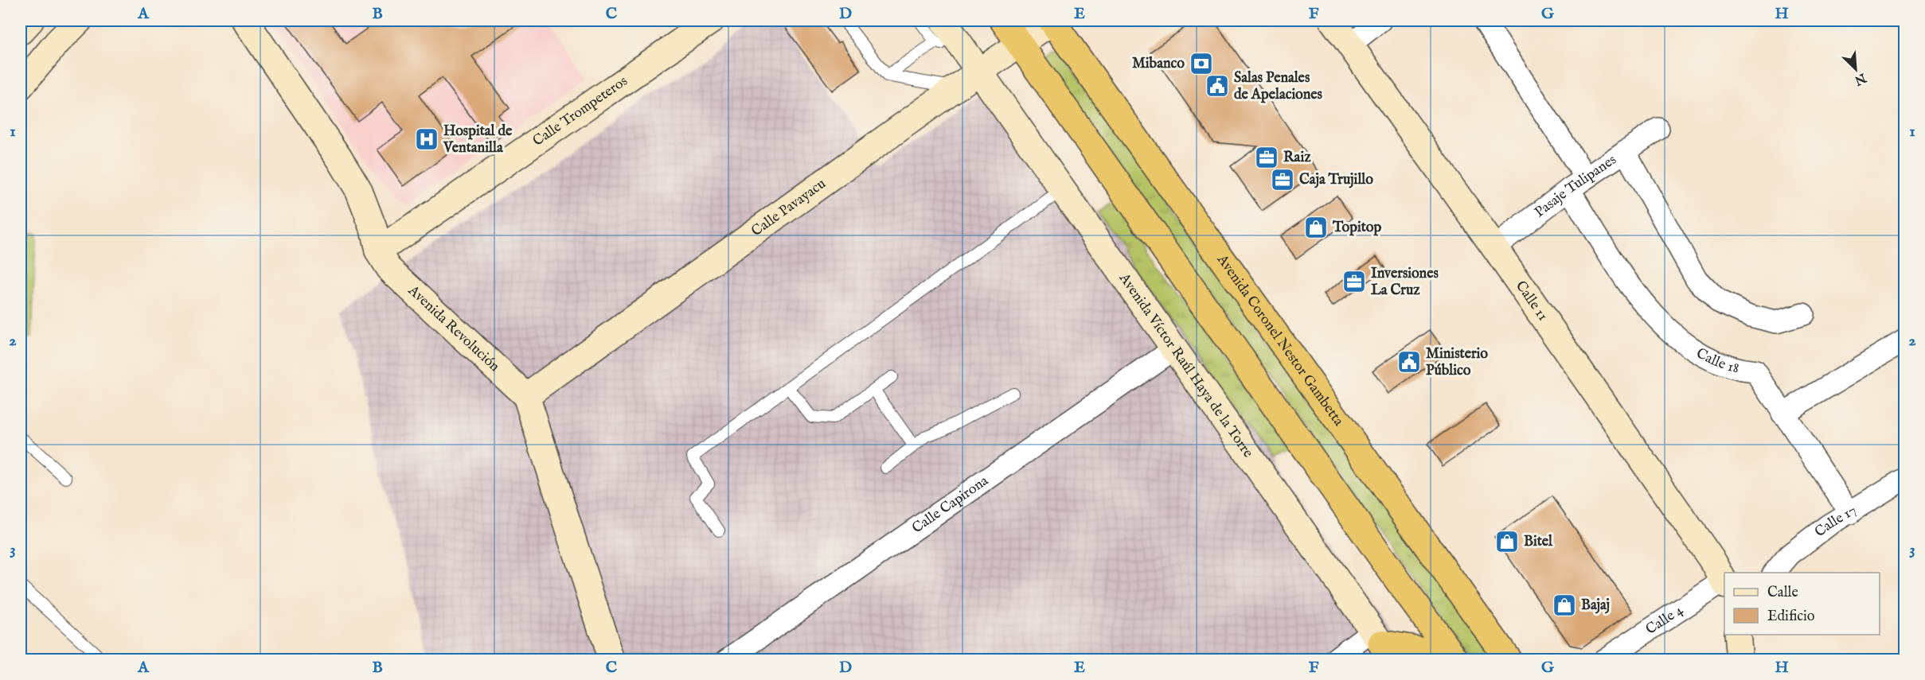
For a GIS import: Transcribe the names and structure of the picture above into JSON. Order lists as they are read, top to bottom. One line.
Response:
{"streets":{"highway":["Avenida Coronel Nestor Gambetta"],"street":["Calle Trompeteros","Pasaje Tulipanes","Calle Pavayacu","Calle 11","Avenida Revolución","Calle 18","Avenida Víctor Raúl Haya de la Torre","Calle Capirona","Calle 17","Calle 4"]},"crossings":[["Calle Trompeteros","Avenida Revolución"],["Pasaje Tulipanes","Calle 11"],["Pasaje Tulipanes","Calle 18"],["Calle Pavayacu","Avenida Revolución"],["Calle Pavayacu","Avenida Coronel Nestor Gambetta"],["Calle Pavayacu","Avenida Víctor Raúl Haya de la Torre"],["Avenida Víctor Raúl Haya de la Torre","Calle Capirona"]],"places":{"bank":["Mibanco"],"public building":["Salas Penales de Apelaciones","Ministerio Público"],"hospital":["Hospital de Ventanilla"],"office":["Raiz","Caja Trujillo","Inversiones La Cruz"],"shop":["Topitop","Bitel","Bajaj"]},"legend":["Calle","Edificio"],"north":"bottom right","grid":{"columns":["A","B","C","D","E","F","G","H"],"rows":["1","2","3"]}}
